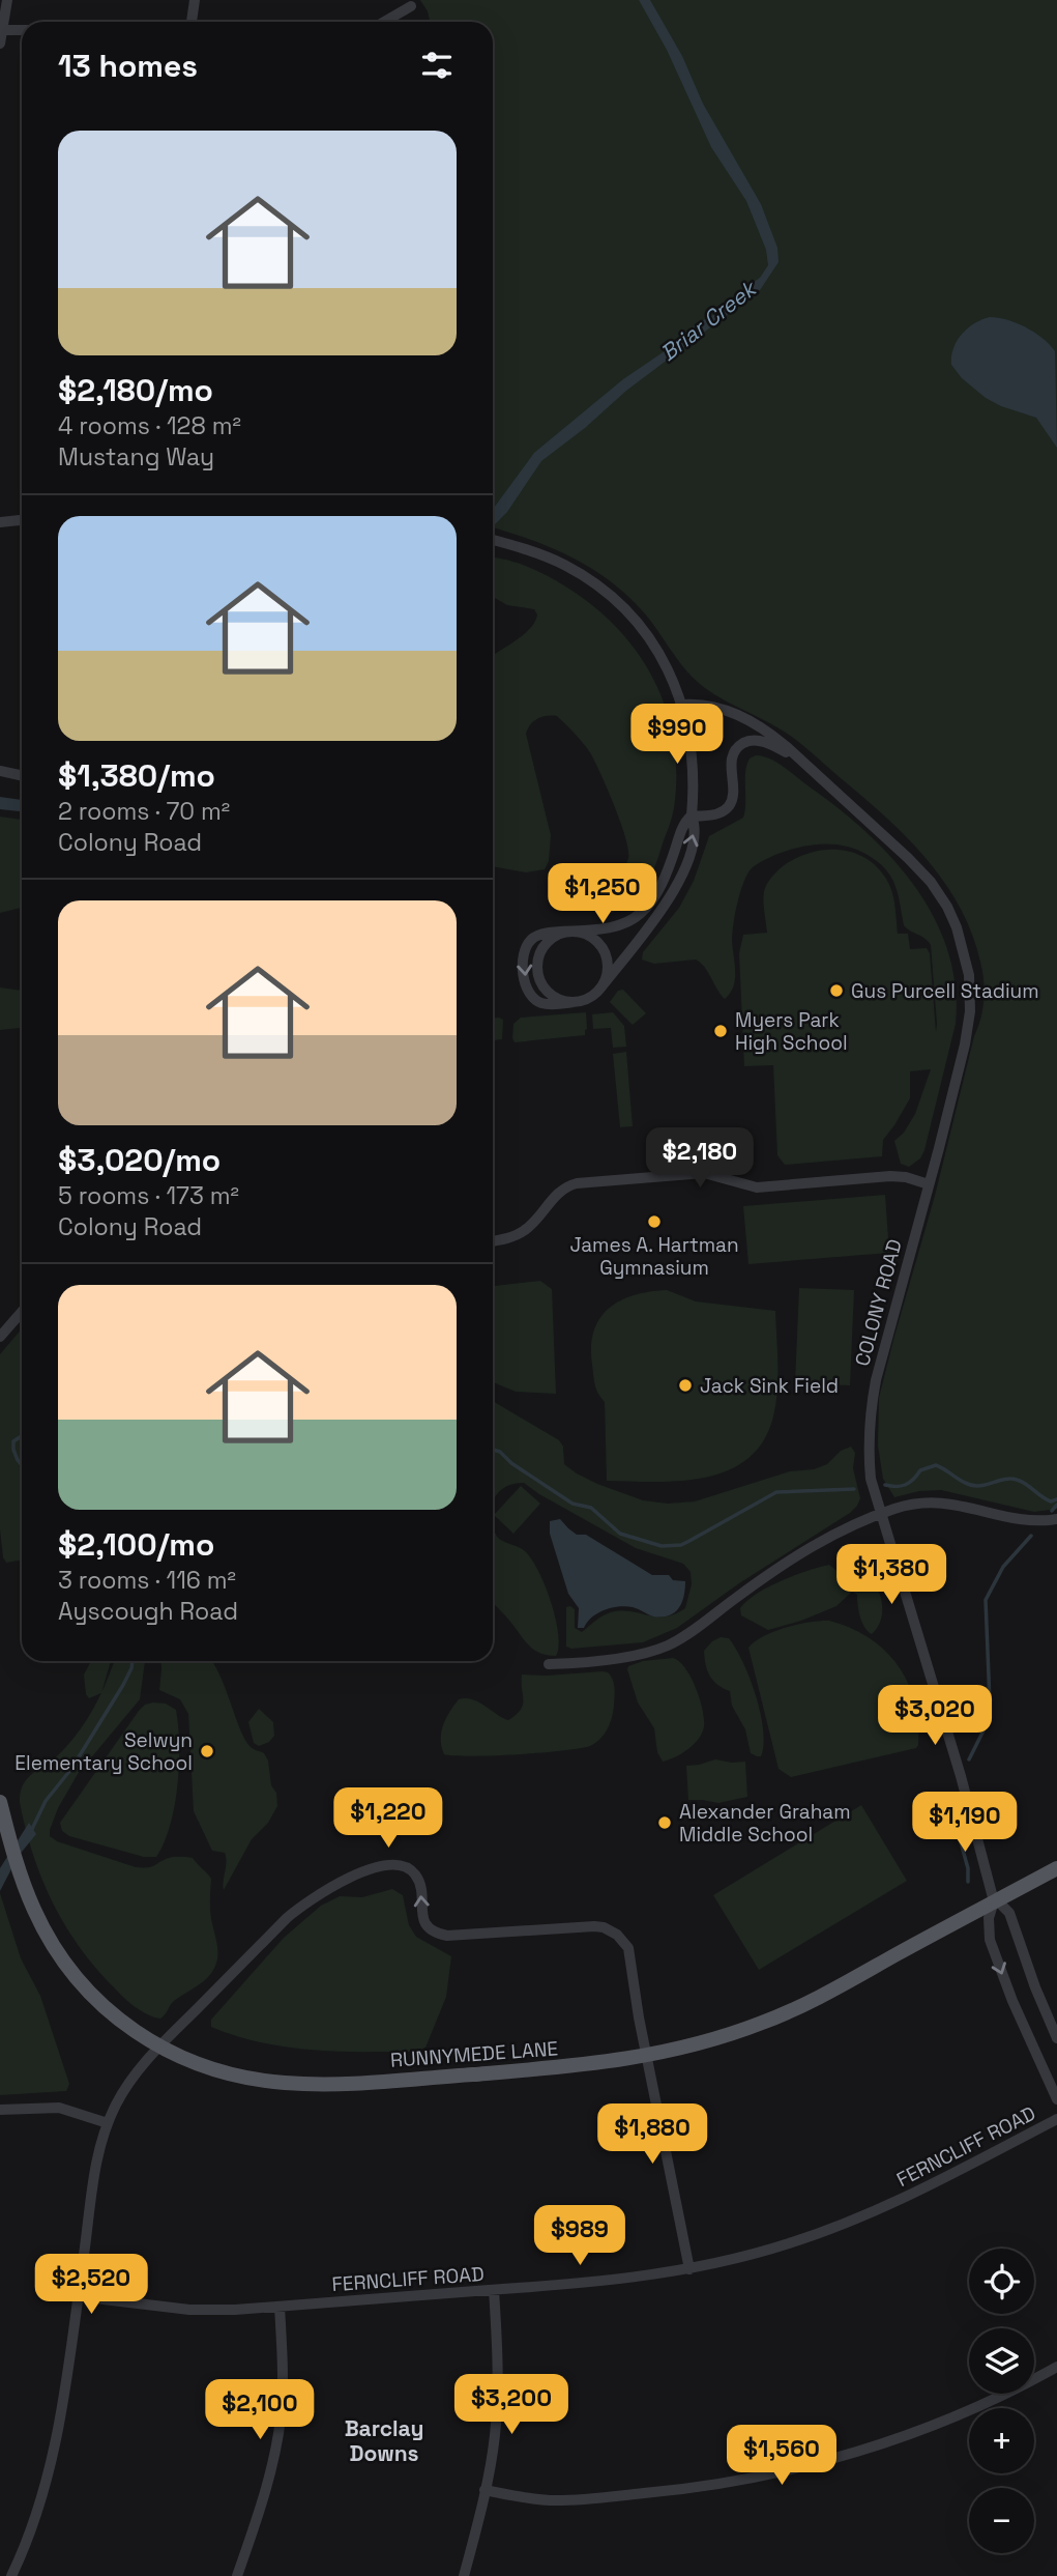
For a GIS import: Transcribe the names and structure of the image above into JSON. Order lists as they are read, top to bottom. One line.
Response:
{"streets":{"main road":["RUNNYMEDE LANE"],"street":["COLONY ROAD","FERNCLIFF ROAD"]},"crossings":[["COLONY ROAD","RUNNYMEDE LANE"]],"districts":["Barclay Downs"],"water":["Briar Creek"],"places":["Gus Purcell Stadium","Myers Park High School","James A. Hartman Gymnasium","Jack Sink Field","Selwyn Elementary School","Alexander Graham Middle School"],"page":{"heading":"13 homes","list":[{"name":"$2,180/mo","note":"4 rooms · 128 m² · Mustang Way"},{"name":"$1,380/mo","note":"2 rooms · 70 m² · Colony Road"},{"name":"$3,020/mo","note":"5 rooms · 173 m² · Colony Road"},{"name":"$2,100/mo","note":"3 rooms · 116 m² · Ayscough Road"}],"price":["$990","$1,250","$2,180","$1,380","$3,020","$1,220","$1,190","$1,880","$989","$2,520","$3,200","$2,100","$1,560"],"map_buttons":["+","−"]}}
